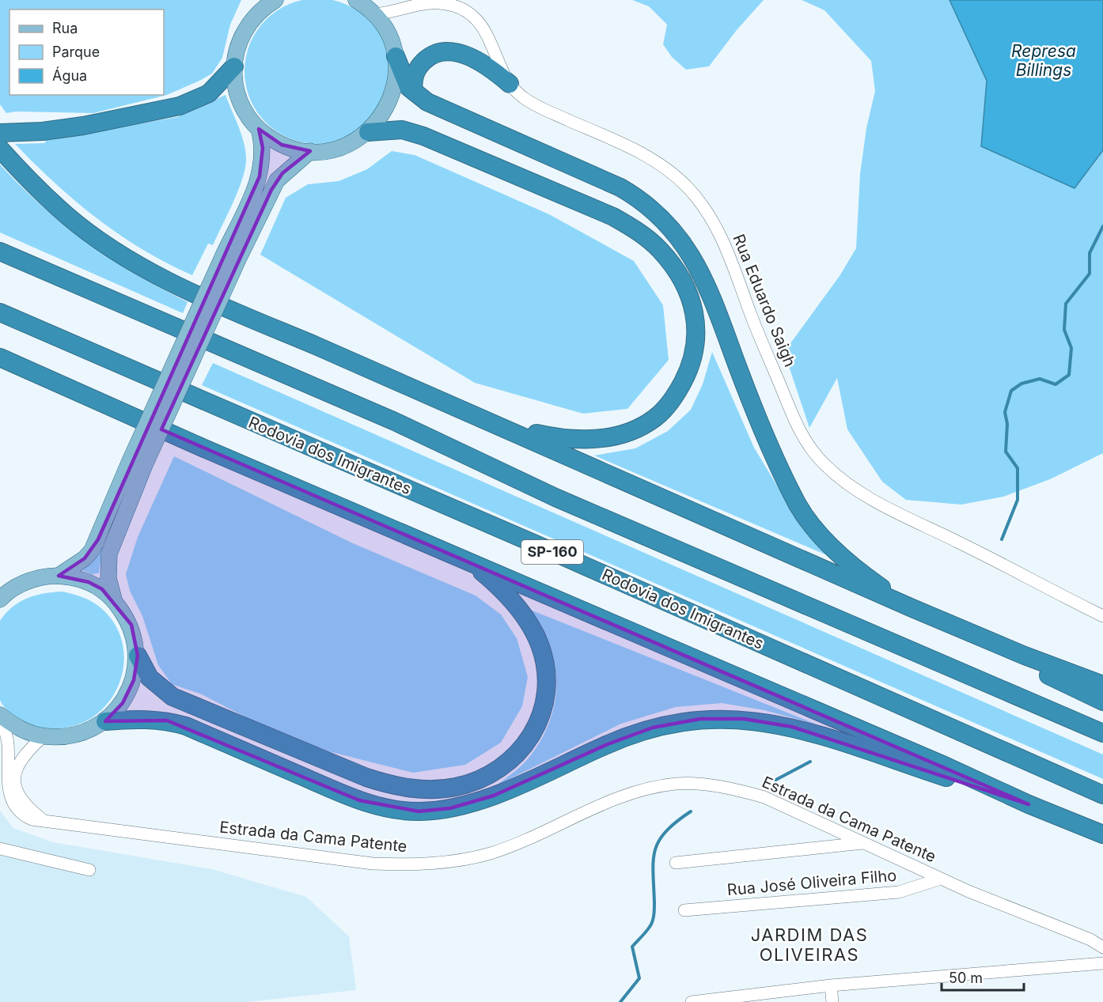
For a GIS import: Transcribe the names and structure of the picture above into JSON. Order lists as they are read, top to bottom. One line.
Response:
{"streets":{"highway":["Rodovia dos Imigrantes","SP-160"],"street":["Rua Eduardo Saigh","Estrada da Cama Patente","Rua José Oliveira Filho"]},"crossings":[["Estrada da Cama Patente","Rua José Oliveira Filho"]],"districts":["JARDIM DAS OLIVEIRAS"],"water":["Represa Billings"],"legend":["Rua","Parque","Água"],"scale_bar":"50 m"}
